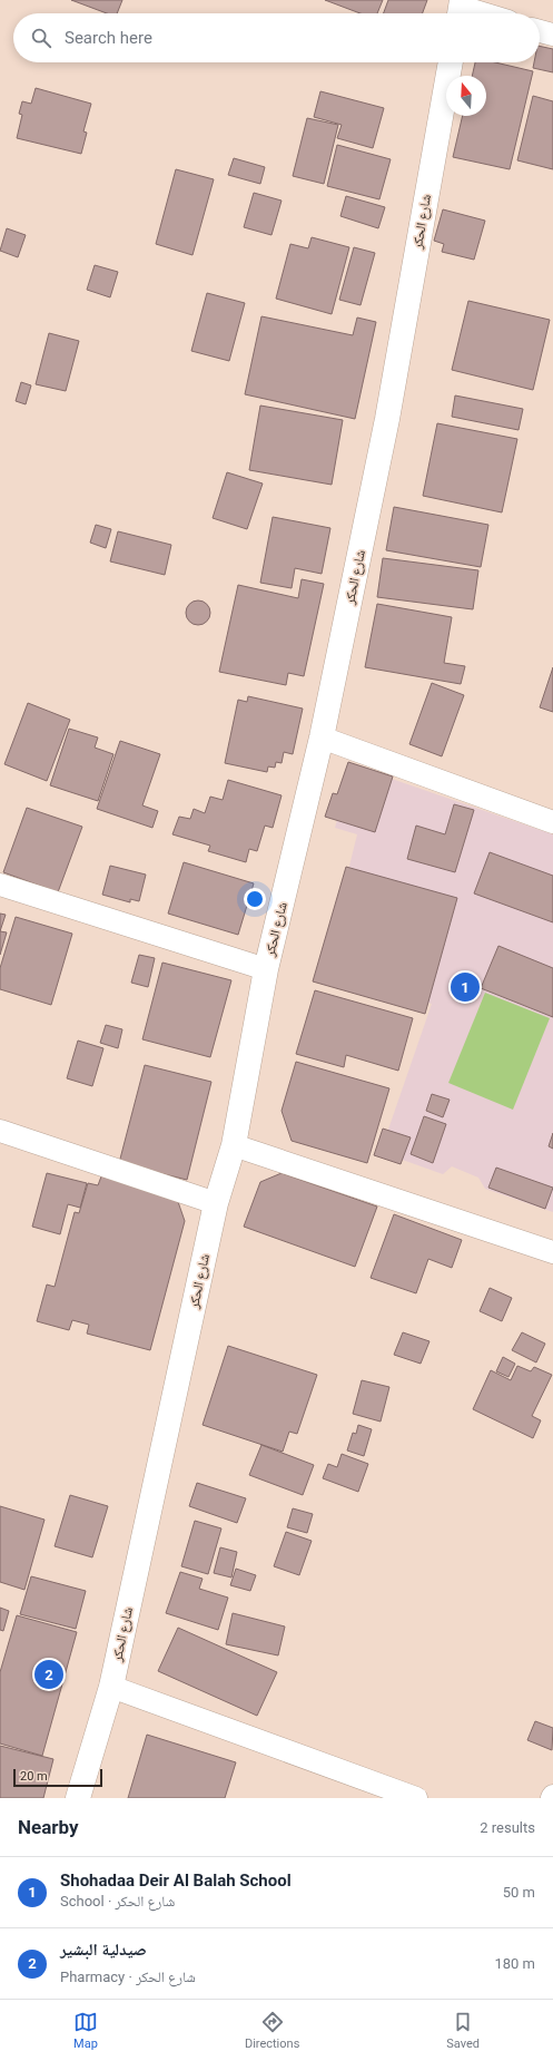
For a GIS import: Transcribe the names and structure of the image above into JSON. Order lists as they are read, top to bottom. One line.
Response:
{"streets":{"street":["شارع الحكر"]},"scale_bar":"20 m","north":"top","page":{"search":"Search here","pins":["1","2"],"scale":"20 m","heading":["Nearby","2 results"],"list":[{"mark":"1","name":"Shohadaa Deir Al Balah School","note":"School · شارع الحكر","value":"50 m"},{"mark":"2","name":"صيدلية البشير","note":"Pharmacy · شارع الحكر","value":"180 m"}],"nav":["Map","Directions","Saved"]}}
